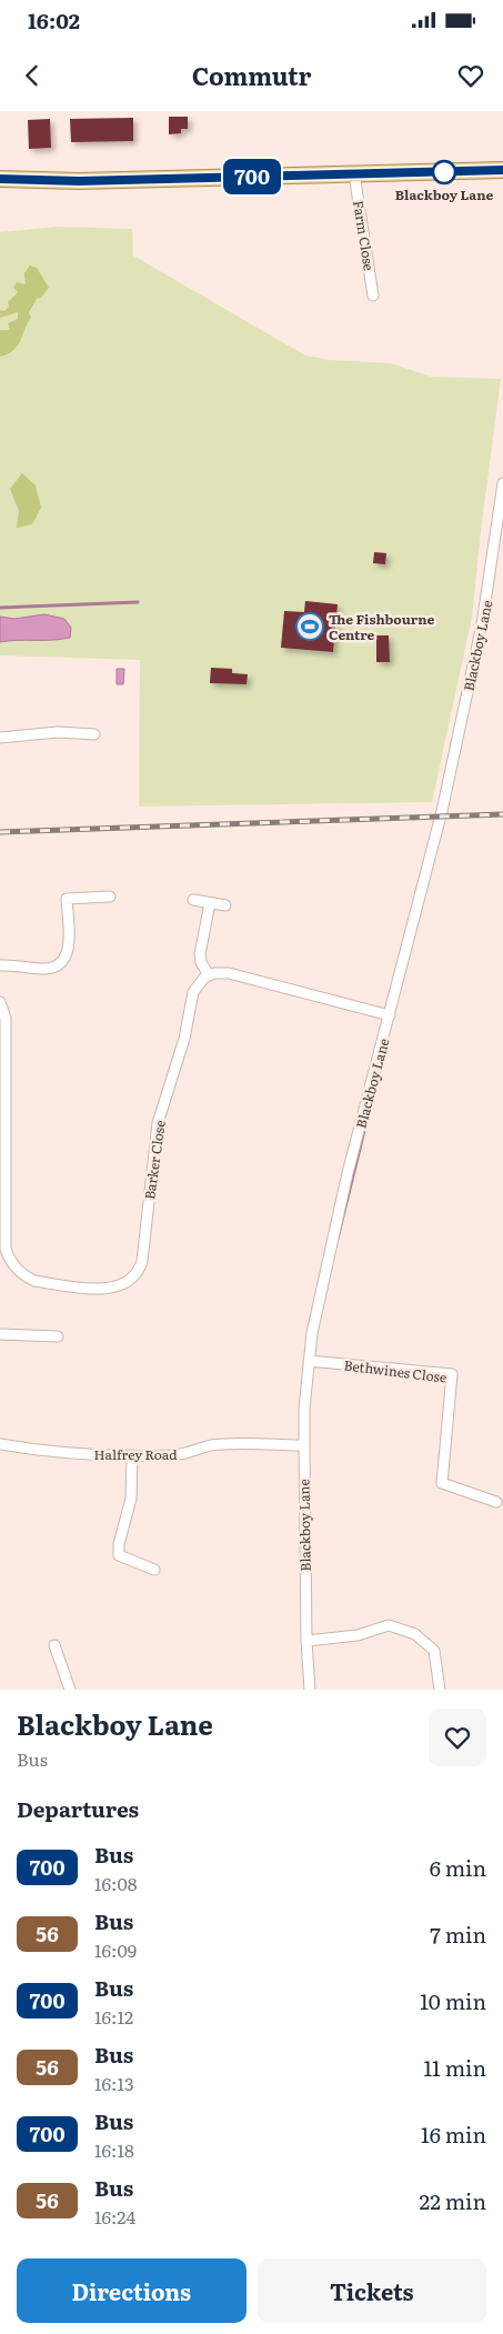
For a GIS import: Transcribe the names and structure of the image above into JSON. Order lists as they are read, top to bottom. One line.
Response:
{"streets":{"street":["Farm Close","Blackboy Lane","Barker Close","Bethwines Close","Halfrey Road"]},"crossings":[["Blackboy Lane","Bethwines Close"],["Blackboy Lane","Halfrey Road"]],"places":{"other":["Blackboy Lane"],"sports":["The Fishbourne Centre"]},"lines":["bus line 700"],"page":{"status":"16:02","header":"Commutr","on_map":"700","heading":[["Blackboy Lane","Bus"],"Departures"],"list":[{"mark":"700","name":"Bus","note":"16:08","value":"6 min"},{"mark":"56","name":"Bus","note":"16:09","value":"7 min"},{"mark":"700","name":"Bus","note":"16:12","value":"10 min"},{"mark":"56","name":"Bus","note":"16:13","value":"11 min"},{"mark":"700","name":"Bus","note":"16:18","value":"16 min"},{"mark":"56","name":"Bus","note":"16:24","value":"22 min"}],"buttons":["Directions","Tickets"]}}
